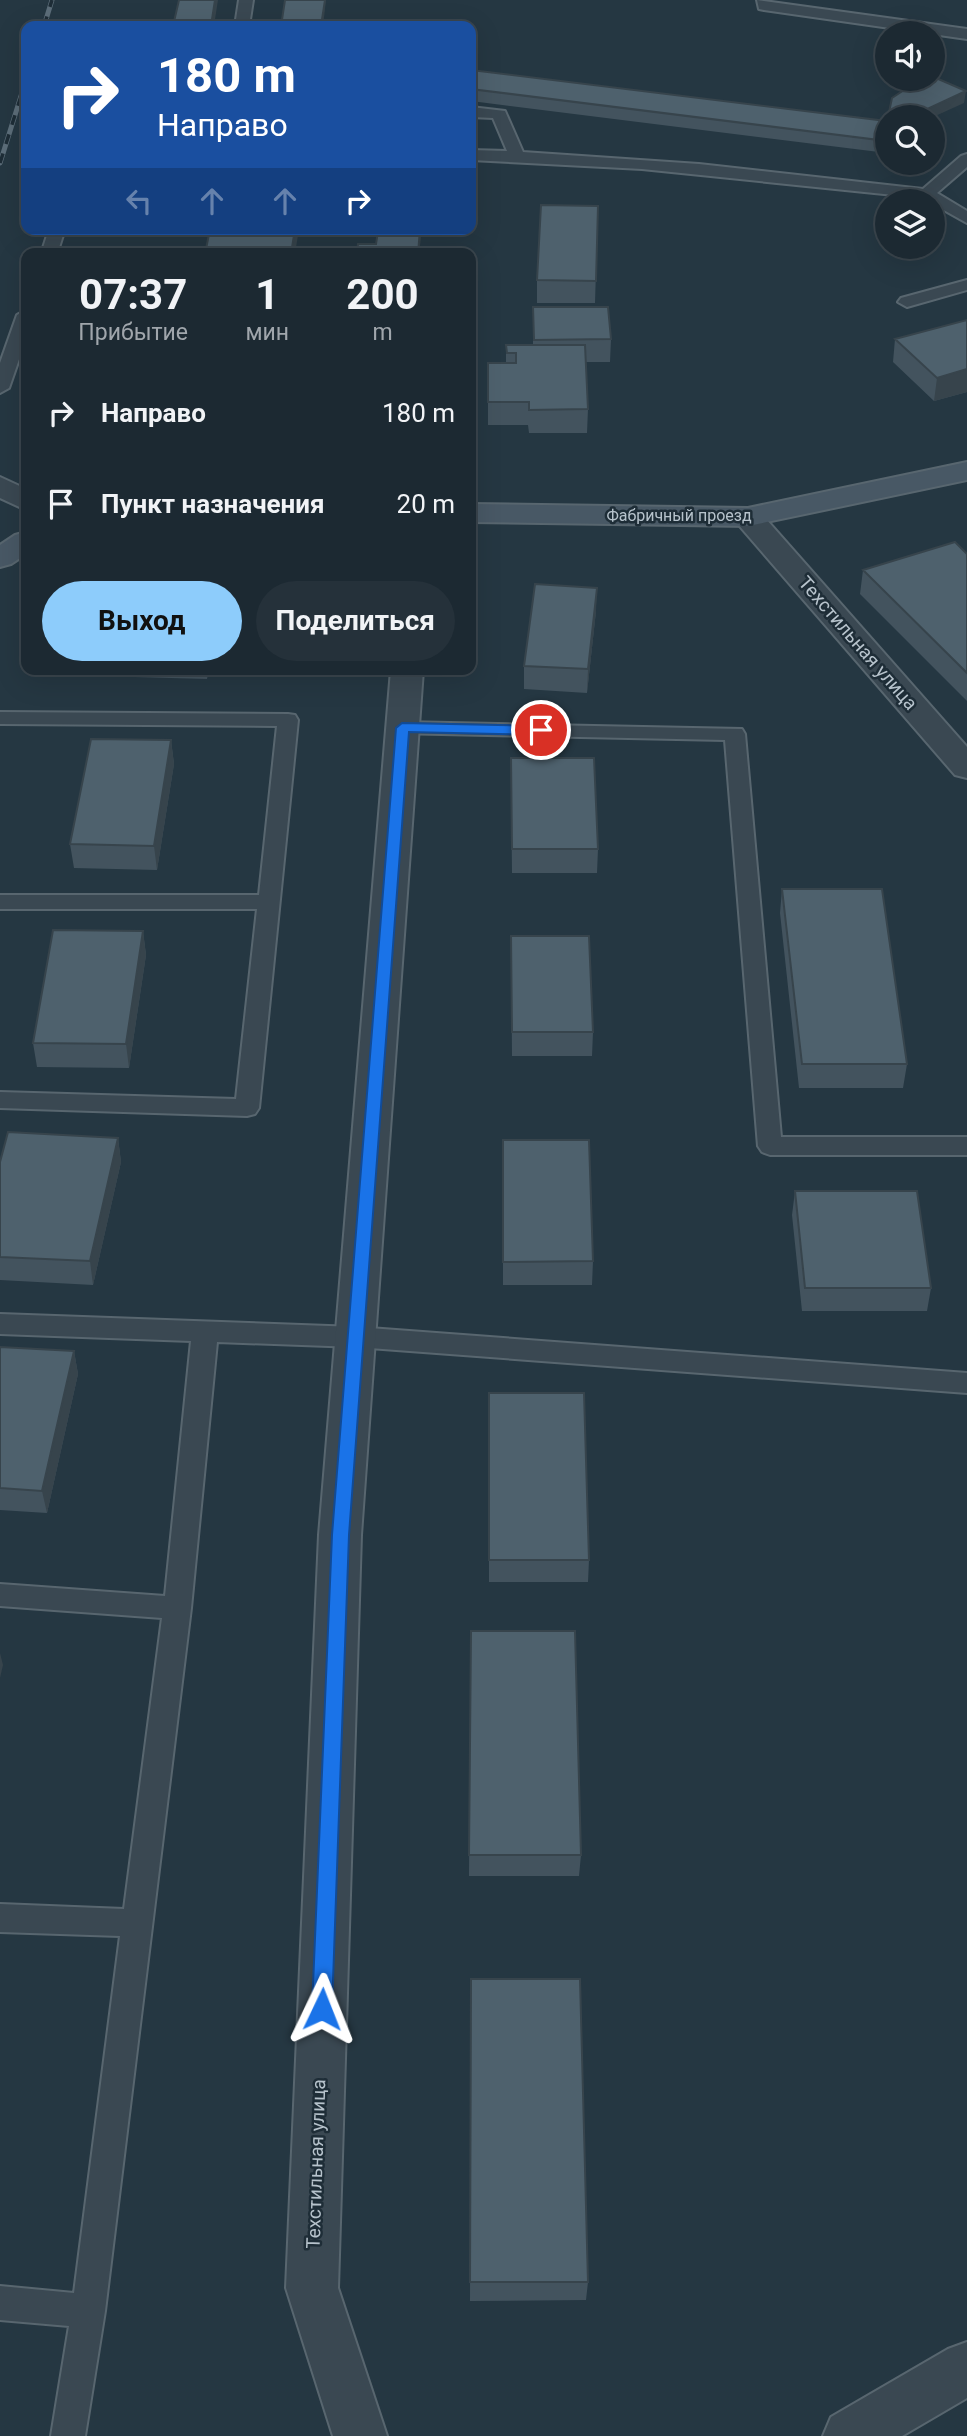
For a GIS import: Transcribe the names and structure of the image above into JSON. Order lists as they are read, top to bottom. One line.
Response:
{"streets":{"street":["Фабричный проезд","Техстильная улица"]},"crossings":[["Фабричный проезд","Техстильная улица"]],"page":{"turn":["180 m","Направо"],"eta":["07:37","Прибытие","1","мин","200","m"],"list":[{"name":"Направо","value":"180 m"},{"name":"Пункт назначения","value":"20 m"}],"buttons":["Выход","Поделиться"]}}
